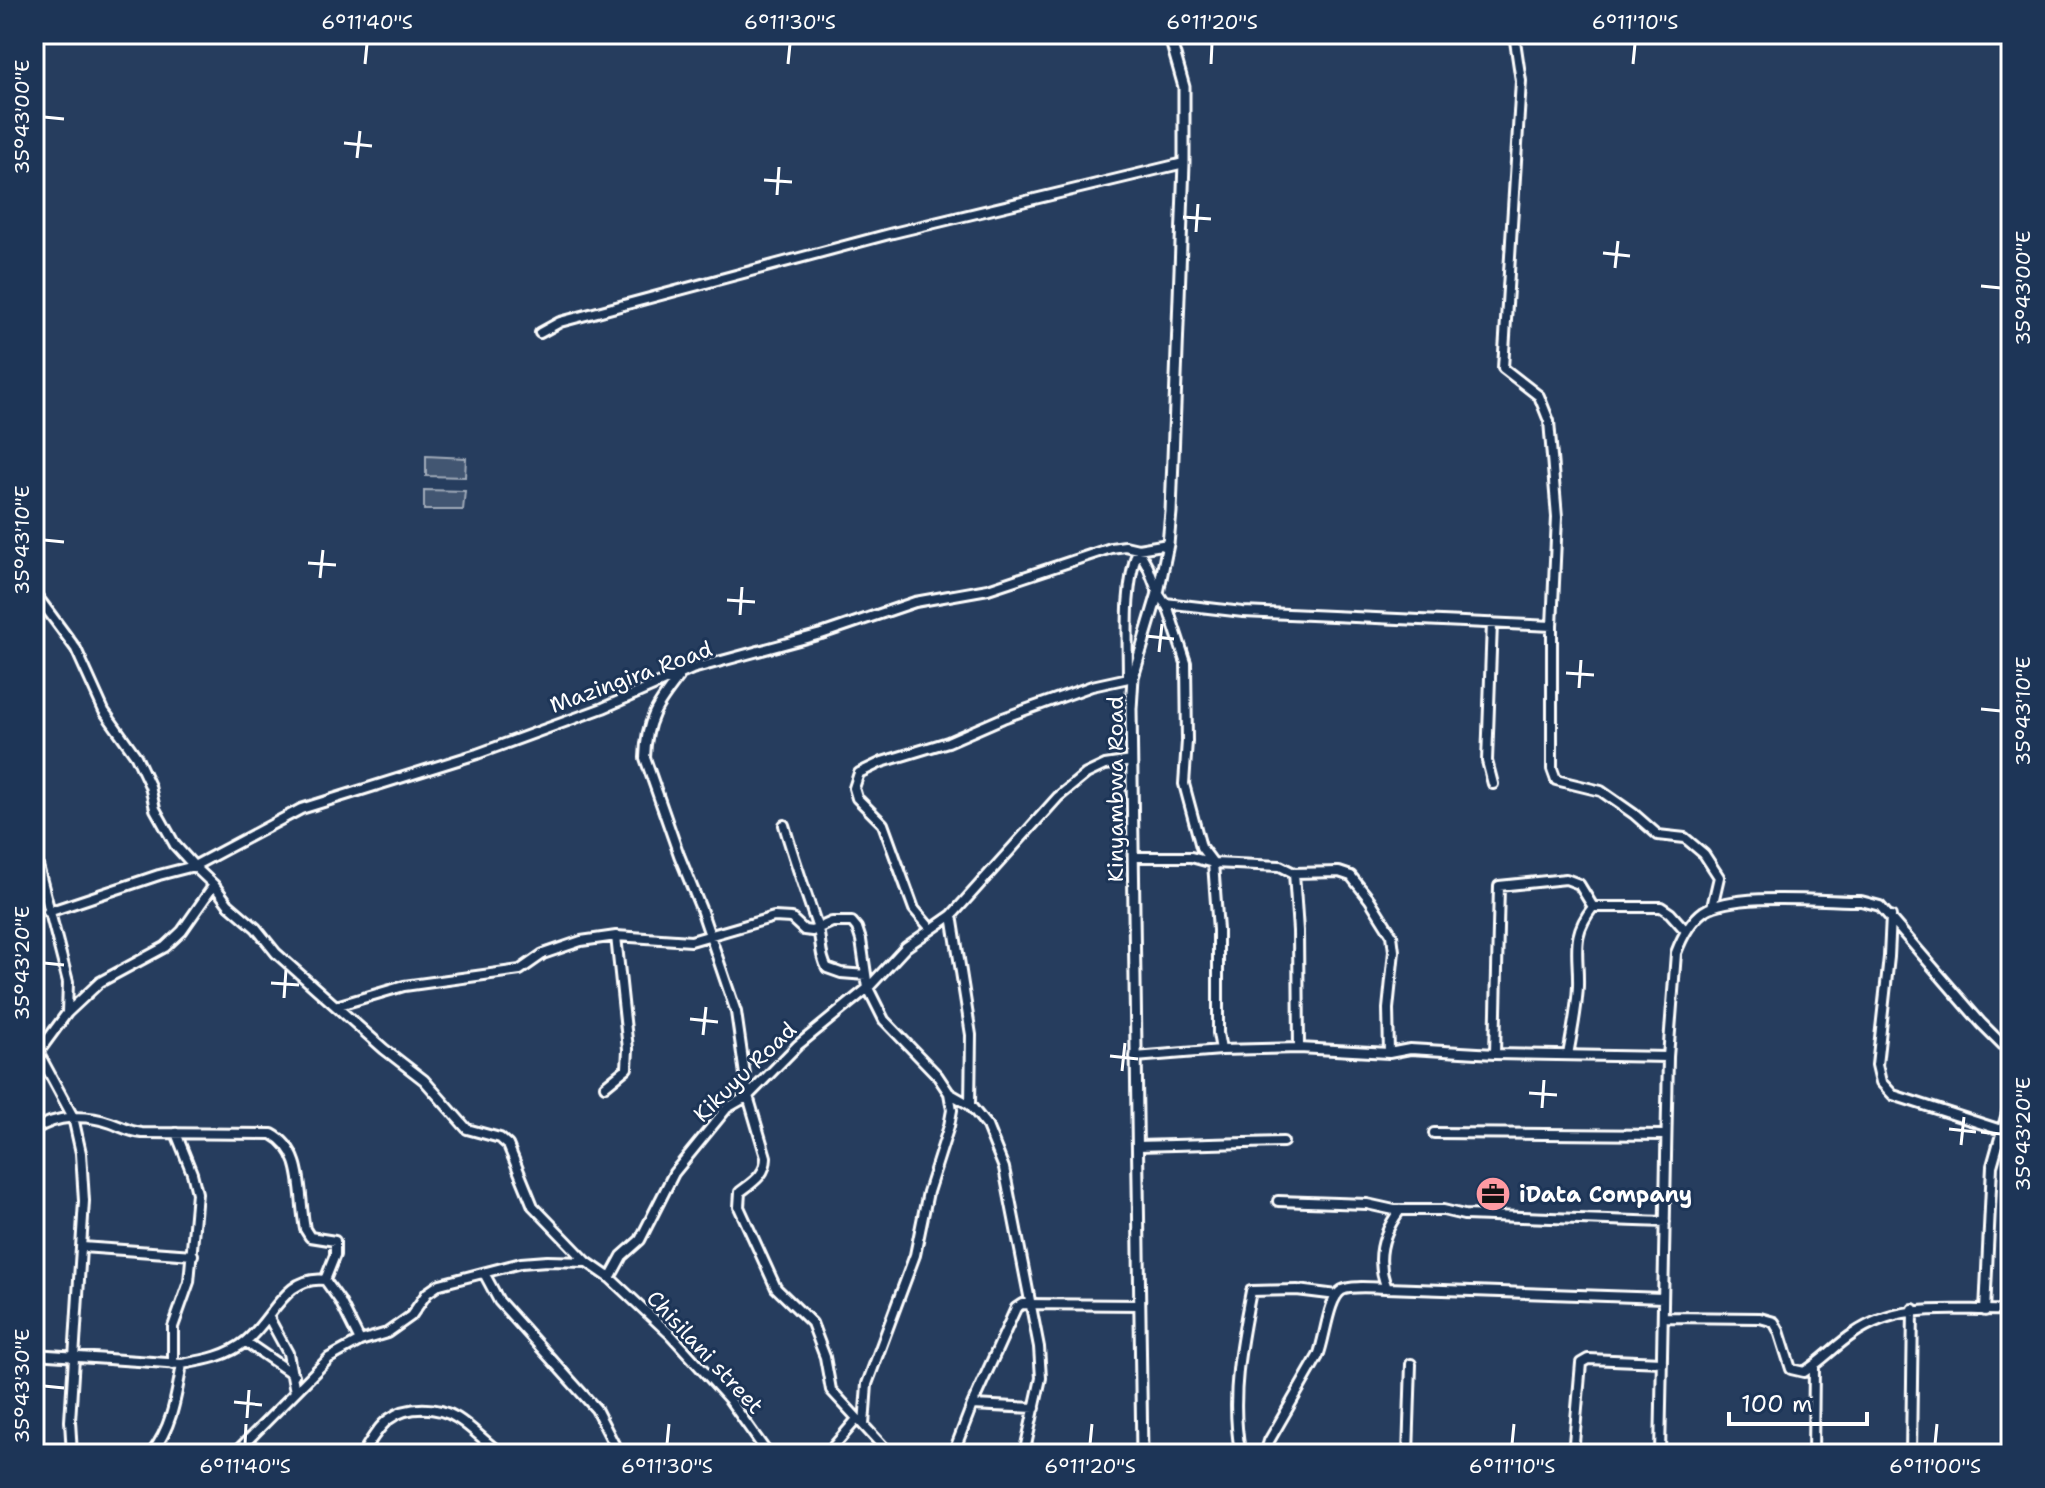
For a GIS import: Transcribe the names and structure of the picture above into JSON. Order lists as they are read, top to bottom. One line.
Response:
{"streets":{"street":["Mazingira Road","Kinyambwa Road","Kikuyu Road","Chisilani street"]},"crossings":[["Mazingira Road","Kinyambwa Road"],["Kinyambwa Road","Kikuyu Road"],["Kikuyu Road","Chisilani street"]],"places":{"office":["iData Company"]},"scale_bar":"100 m","coordinates":["6°11'40\"S","6°11'30\"S","6°11'20\"S","6°11'10\"S","35°43'00\"E","35°43'10\"E","35°43'20\"E","35°43'30\"E","6°11'00\"S"]}
